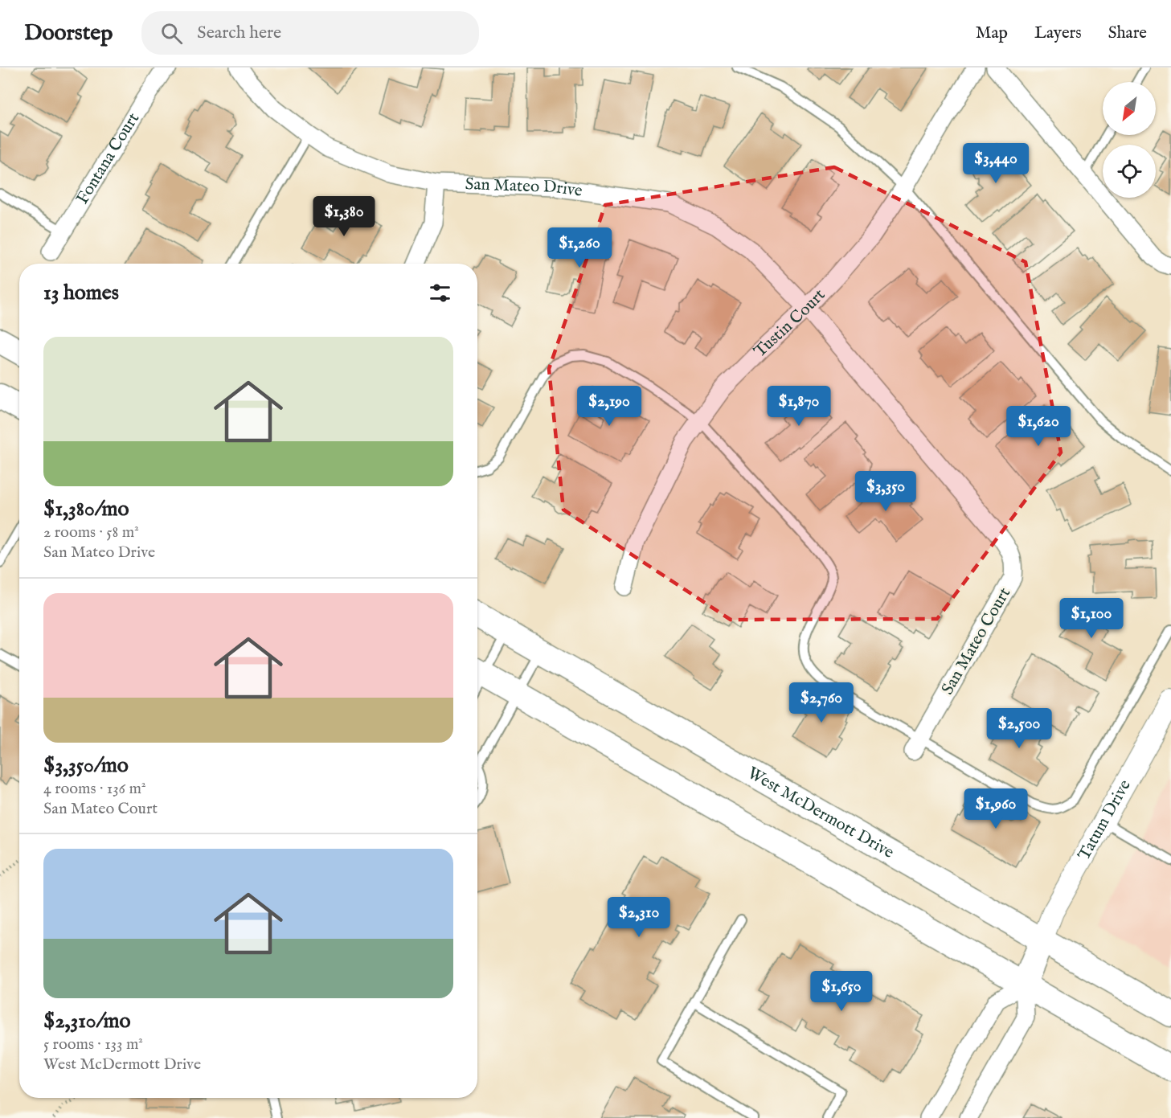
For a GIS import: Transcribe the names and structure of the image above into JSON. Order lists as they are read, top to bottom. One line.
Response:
{"streets":{"main road":["West McDermott Drive"],"street":["Fontana Court","San Mateo Drive","Tustin Court","San Mateo Court","Tatum Drive"]},"crossings":[["San Mateo Drive","Tustin Court"],["San Mateo Drive","San Mateo Court"],["Tustin Court","San Mateo Court"],["West McDermott Drive","Tatum Drive"]],"north":"bottom left","page":{"header":"Doorstep","search":"Search here","nav":["Map","Layers","Share"],"price":["$3,440","$1,380","$1,260","$2,190","$1,870","$1,620","$3,350","$1,100","$2,760","$2,500","$1,960","$2,310","$1,650"],"heading":"13 homes","list":[{"name":"$1,380/mo","note":"2 rooms · 58 m² · San Mateo Drive"},{"name":"$3,350/mo","note":"4 rooms · 136 m² · San Mateo Court"},{"name":"$2,310/mo","note":"5 rooms · 133 m² · West McDermott Drive"}]}}
